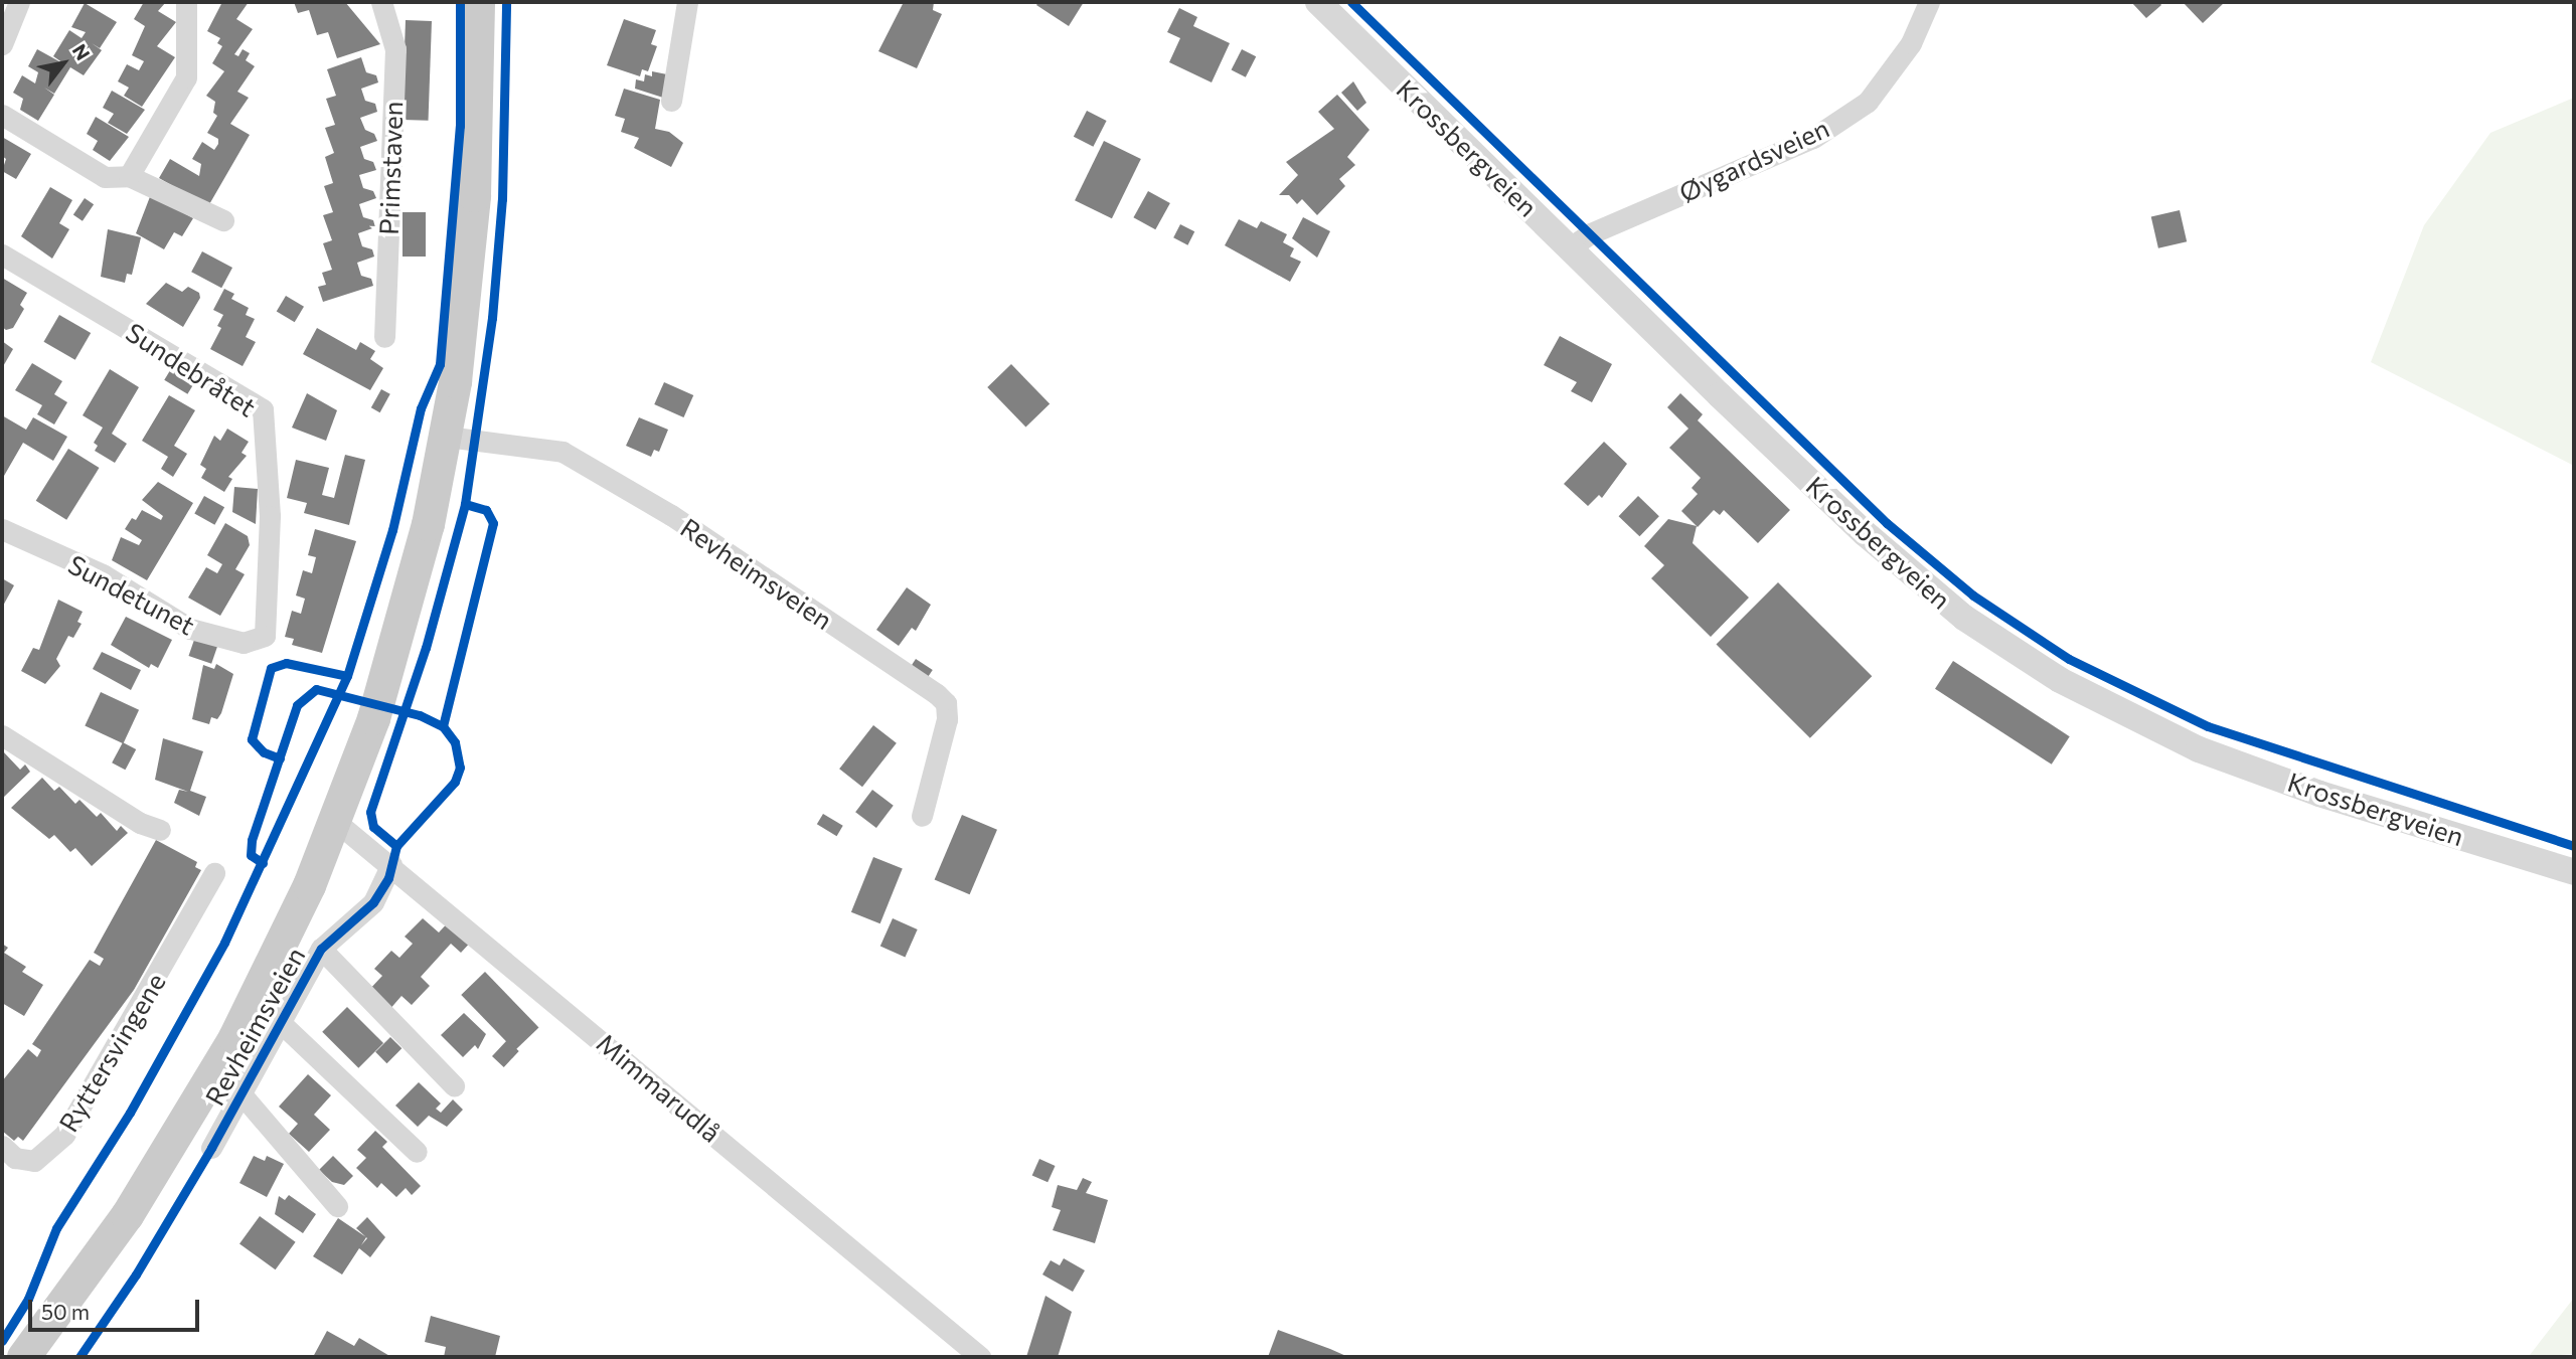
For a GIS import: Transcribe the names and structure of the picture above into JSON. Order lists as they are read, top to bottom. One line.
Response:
{"streets":{"main road":["Revheimsveien"],"street":["Krossbergveien","Øygardsveien","Primstaven","Sundebråtet","Sundetunet","Ryttersvingene","Mimmarudlå"]},"crossings":[["Krossbergveien","Øygardsveien"],["Sundebråtet","Sundetunet"],["Revheimsveien","Mimmarudlå"]],"scale_bar":"50 m","north":"top right"}
